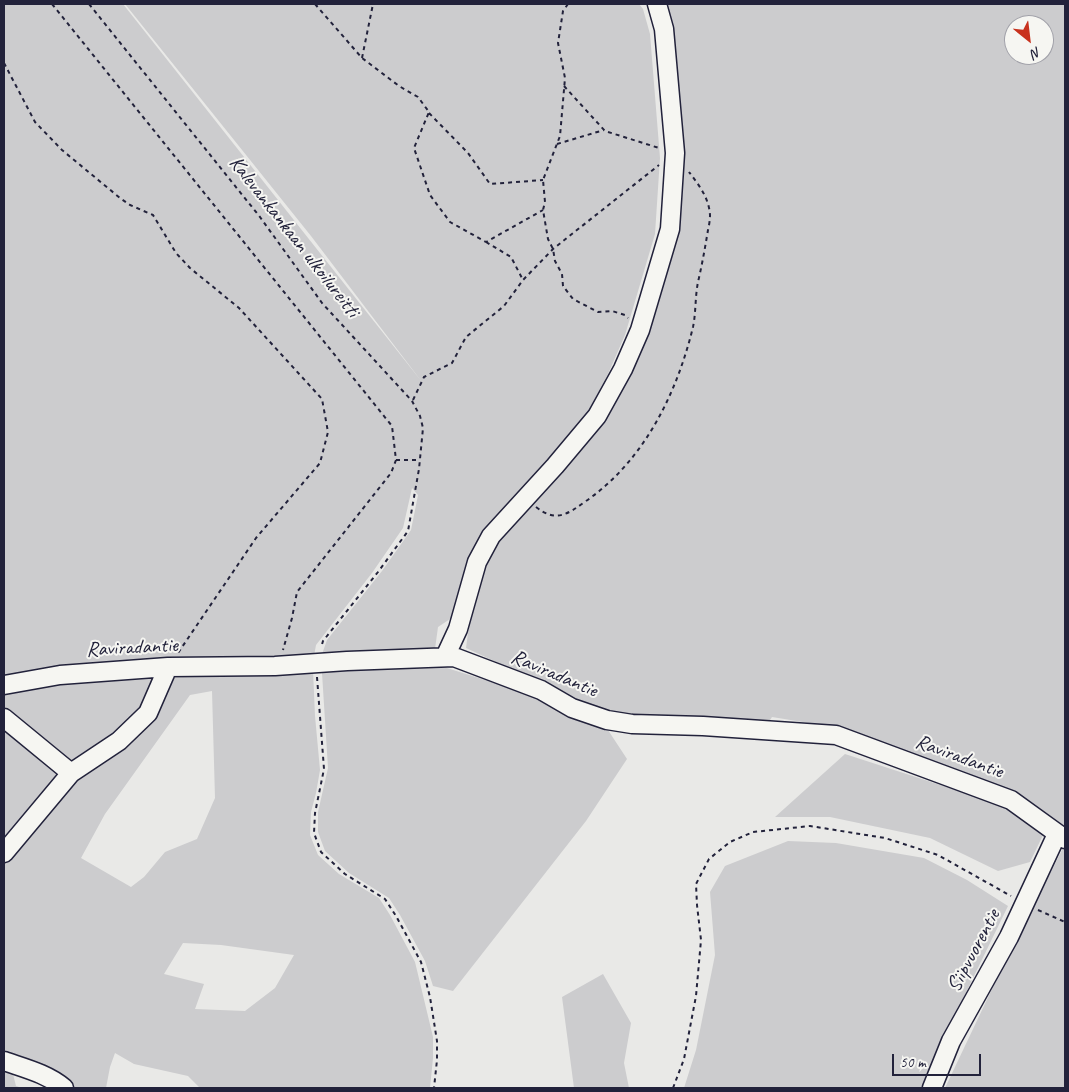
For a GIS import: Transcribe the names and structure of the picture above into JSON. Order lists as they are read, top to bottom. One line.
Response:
{"streets":{"street":["Raviradantie","Siipvuorentie"],"path":["Kalevankankaan ulkoilureitti"]},"crossings":[["Kalevankankaan ulkoilureitti","Raviradantie"],["Raviradantie","Siipvuorentie"]],"scale_bar":"50 m","north":"bottom right"}
